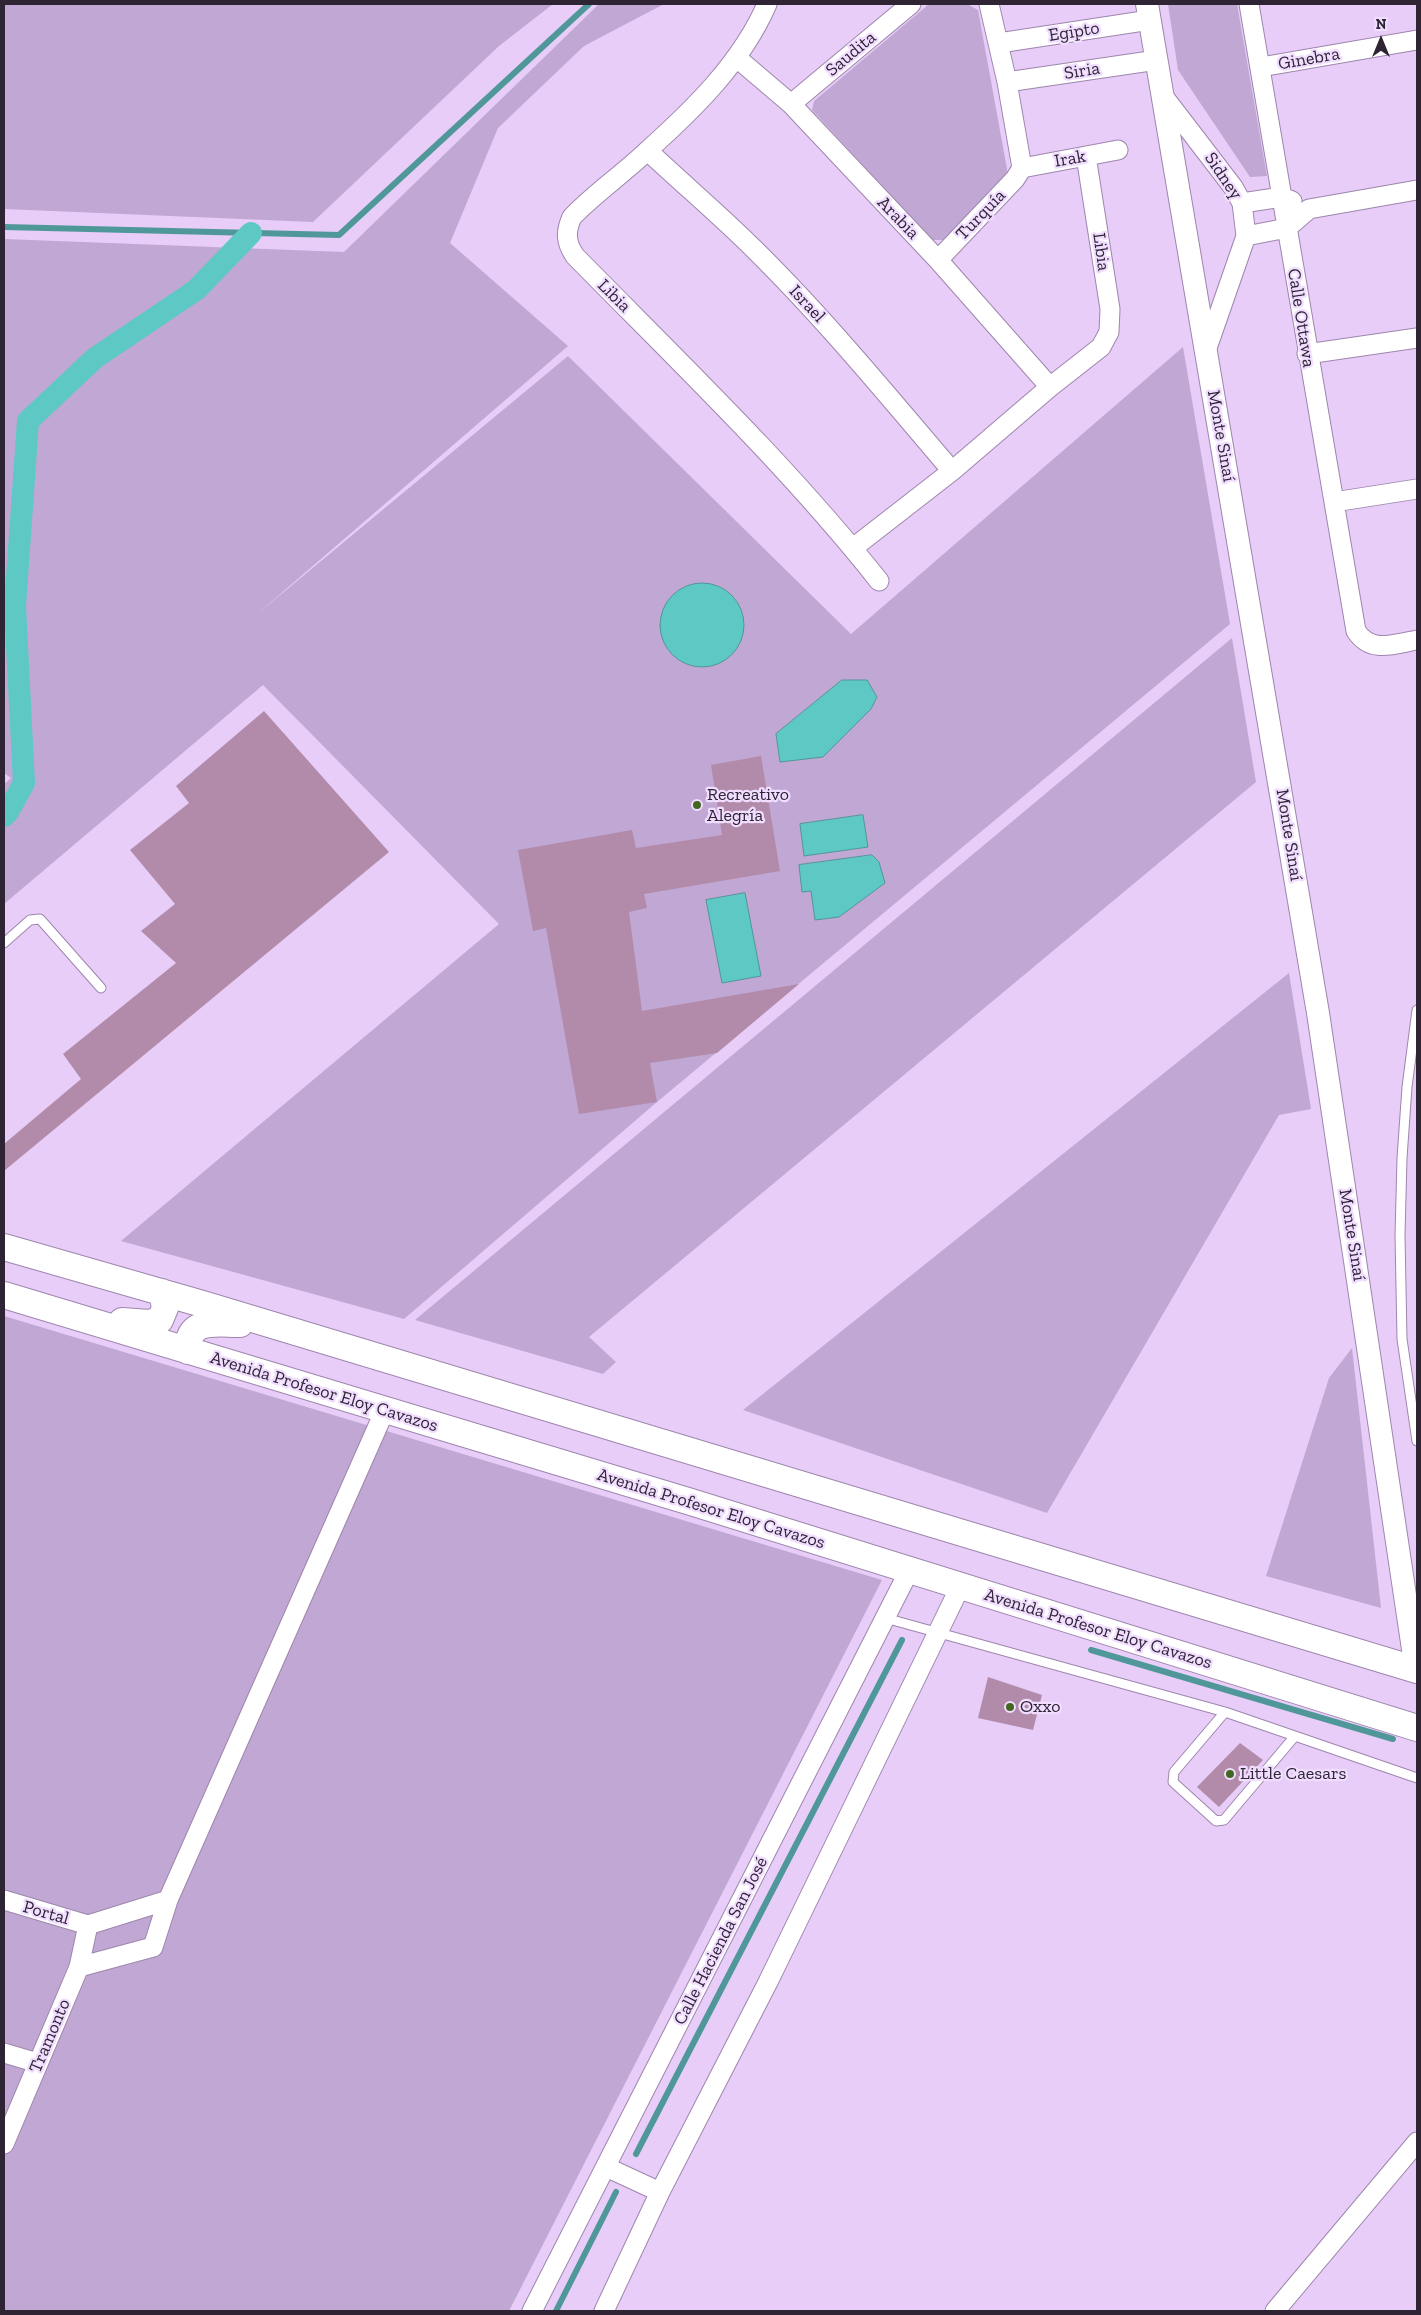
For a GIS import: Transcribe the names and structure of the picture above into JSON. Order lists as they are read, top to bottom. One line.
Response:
{"streets":{"main road":["Avenida Profesor Eloy Cavazos"],"street":["Egipto","Saudita","Ginebra","Siria","Irak","Sidney","Turquía","Arabia","Libia","Israel","Calle Ottawa","Monte Sinaí","Portal","Calle Hacienda San José","Tramonto"]},"crossings":[["Egipto","Monte Sinaí"],["Saudita","Arabia"],["Ginebra","Calle Ottawa"],["Siria","Monte Sinaí"],["Irak","Turquía"],["Irak","Libia"],["Sidney","Monte Sinaí"],["Turquía","Arabia"],["Arabia","Libia"],["Libia","Israel"],["Avenida Profesor Eloy Cavazos","Calle Hacienda San José"],["Portal","Tramonto"]],"places":["Recreativo Alegría","Oxxo","Little Caesars"],"north":"top"}
